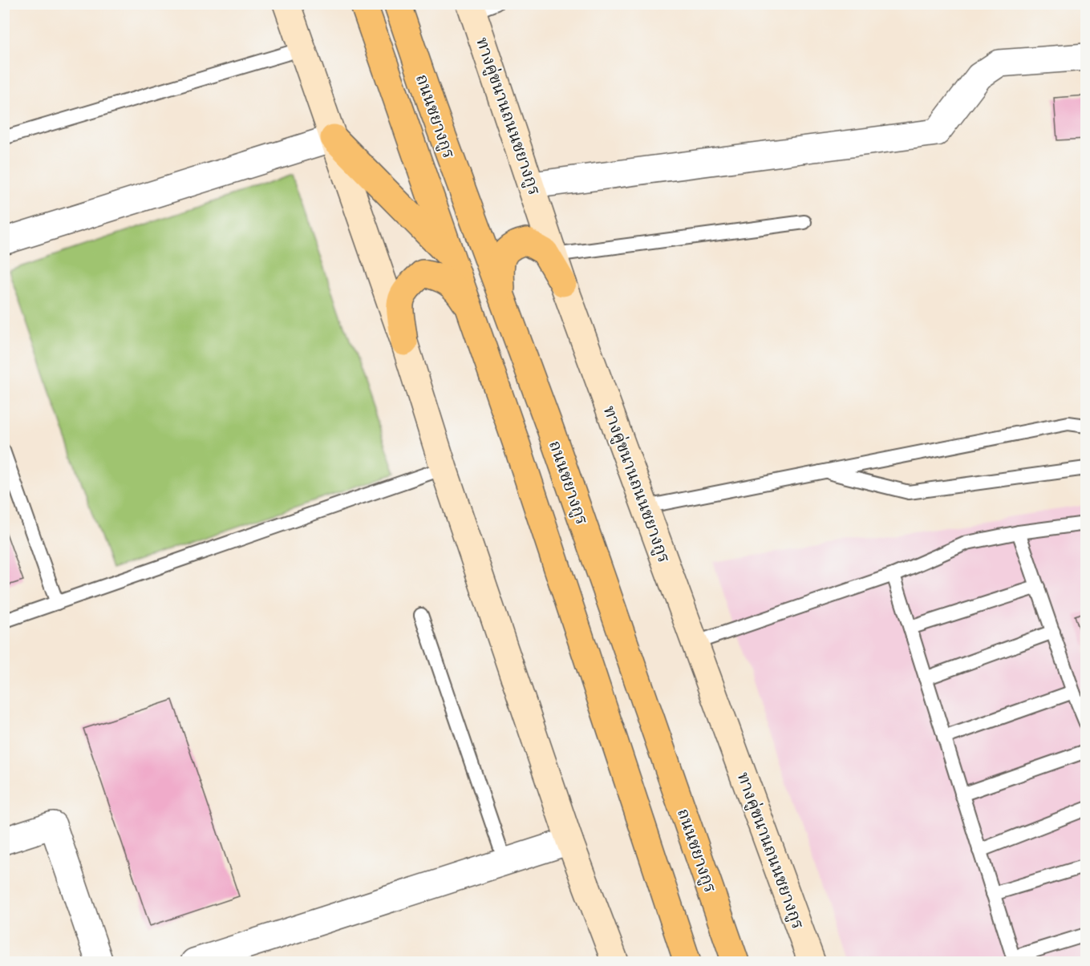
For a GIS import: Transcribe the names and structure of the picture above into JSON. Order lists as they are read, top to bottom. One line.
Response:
{"streets":{"main road":["ถนนชยางกูร","ทางคู่ขนานถนนชยางกูร"]}}
